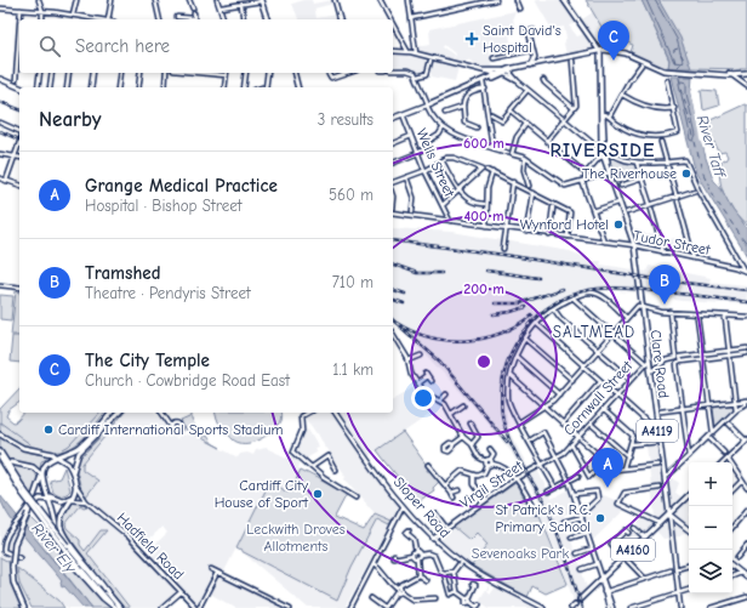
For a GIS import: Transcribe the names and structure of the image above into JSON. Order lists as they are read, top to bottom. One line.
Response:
{"streets":{"main road":["Clare Road","A4119","A4160"],"street":["Wells Street","Tudor Street","Cornwall Street","Virgil Street","Sloper Road","Hadfield Road"]},"crossings":[["Wells Street","Tudor Street"],["Tudor Street","Clare Road"],["Tudor Street","A4119"],["Clare Road","Cornwall Street"],["Clare Road","A4119"],["Clare Road","A4160"],["Cornwall Street","Virgil Street"],["Virgil Street","Sloper Road"]],"districts":["RIVERSIDE","SALTMEAD"],"water":["River Taff","River Ely"],"parks":["Leckwith Droves Allotments","Sevenoaks Park"],"places":{"health":["Saint David's Hospital"],"other":["The Riverhouse","Wynford Hotel","Cardiff International Sports Stadium","Cardiff City House of Sport","St Patrick's R.C. Primary School"]},"page":{"search":"Search here","pins":["C","B","A"],"heading":["Nearby","3 results"],"list":[{"mark":"A","name":"Grange Medical Practice","note":"Hospital · Bishop Street","value":"560 m"},{"mark":"B","name":"Tramshed","note":"Theatre · Pendyris Street","value":"710 m"},{"mark":"C","name":"The City Temple","note":"Church · Cowbridge Road East","value":"1.1 km"}],"map_buttons":["+","−"]},"rings":["600 m","400 m","200 m"]}
